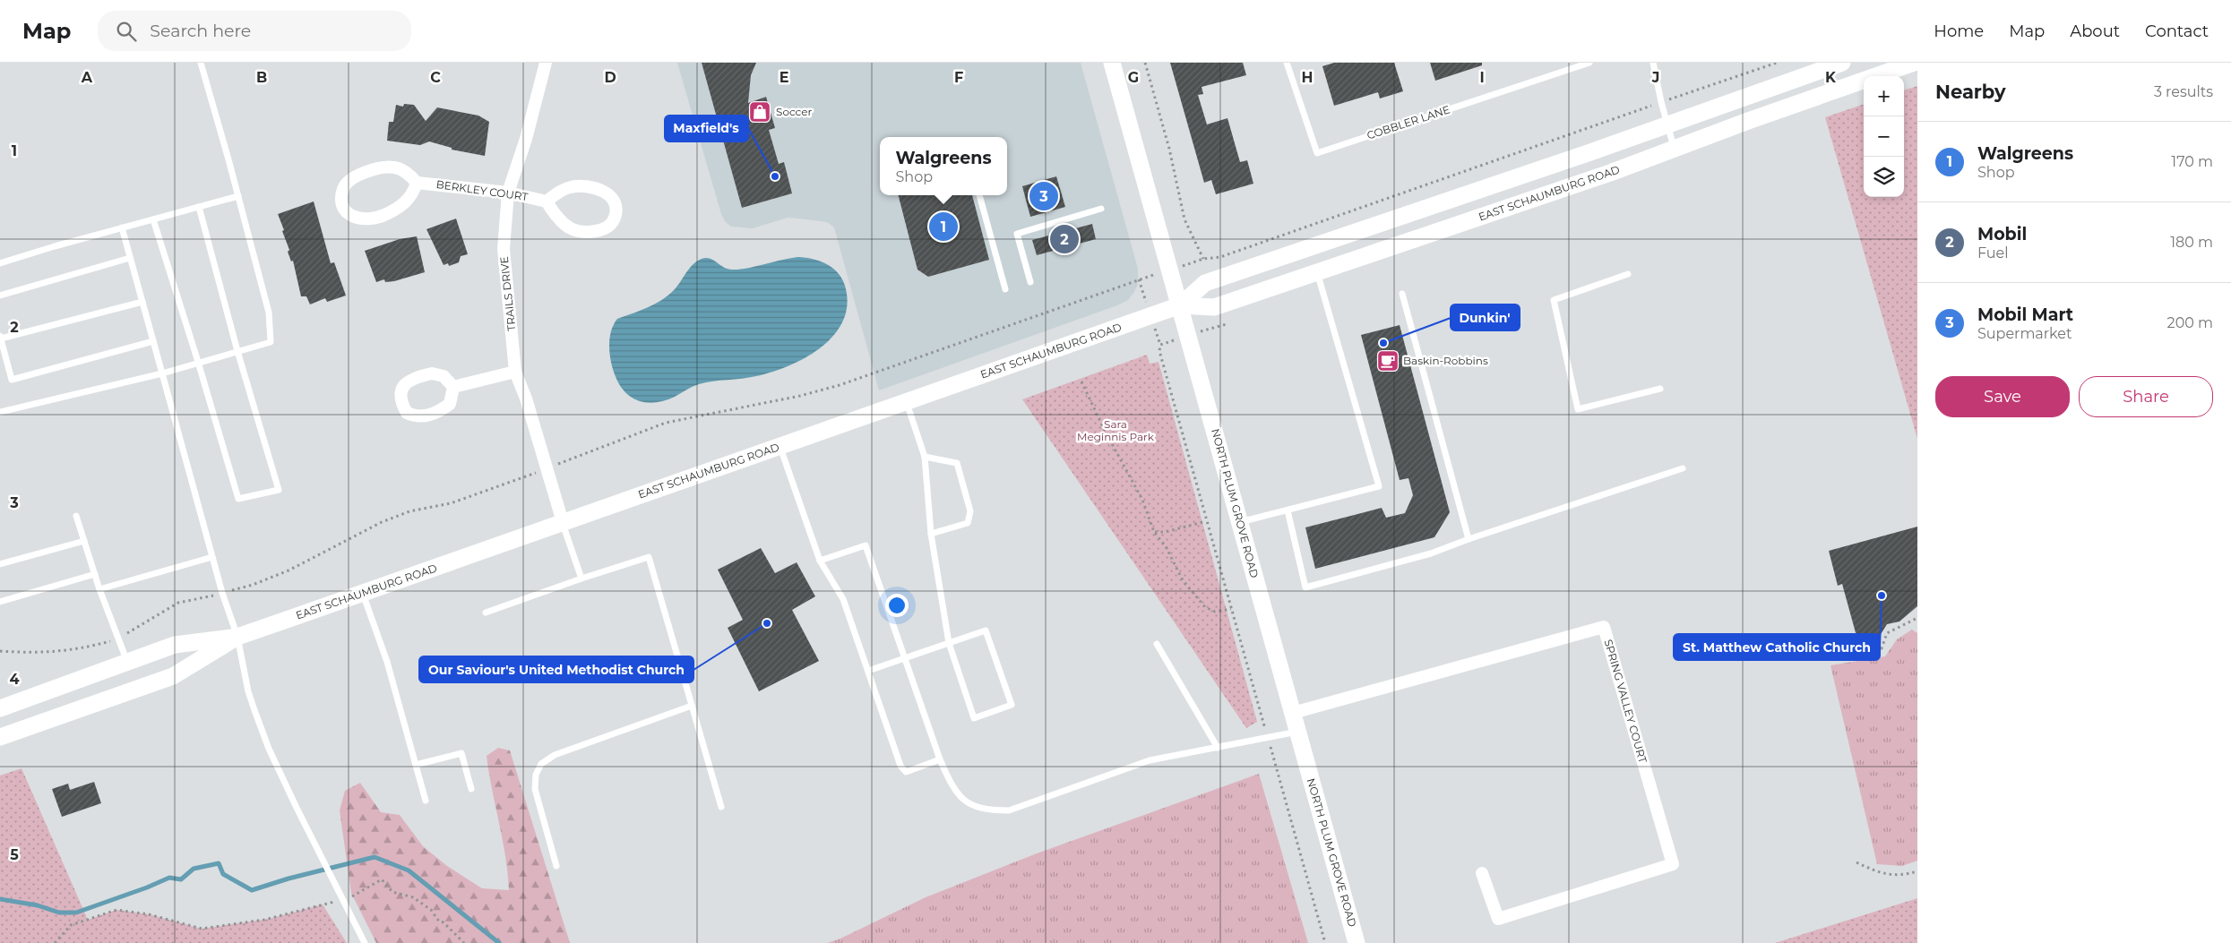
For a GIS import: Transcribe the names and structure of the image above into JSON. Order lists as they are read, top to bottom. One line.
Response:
{"streets":{"main road":["EAST SCHAUMBURG ROAD","NORTH PLUM GROVE ROAD"],"street":["BERKLEY COURT","TRAILS DRIVE","SPRING VALLEY COURT"],"lane":["COBBLER LANE"]},"crossings":[["BERKLEY COURT","TRAILS DRIVE"],["EAST SCHAUMBURG ROAD","TRAILS DRIVE"],["EAST SCHAUMBURG ROAD","NORTH PLUM GROVE ROAD"],["NORTH PLUM GROVE ROAD","SPRING VALLEY COURT"]],"parks":["Sara Meginnis Park"],"places":{"shop":["Soccer"],"other":["Maxfield's","Dunkin'","St. Matthew Catholic Church","Our Saviour's United Methodist Church"],"cafe":["Baskin-Robbins"]},"page":{"header":"Map","search":"Search here","nav":["Home","Map","About","Contact"],"heading":["Nearby","3 results"],"map_buttons":["+","−"],"list":[{"mark":"1","name":"Walgreens","note":"Shop","value":"170 m"},{"mark":"2","name":"Mobil","note":"Fuel","value":"180 m"},{"mark":"3","name":"Mobil Mart","note":"Supermarket","value":"200 m"}],"popup":["Walgreens","Shop"],"pins":["3","1","2"],"buttons":["Save","Share"]},"grid":{"columns":["A","B","C","D","E","F","G","H","I","J","K"],"rows":["1","2","3","4","5"]}}
